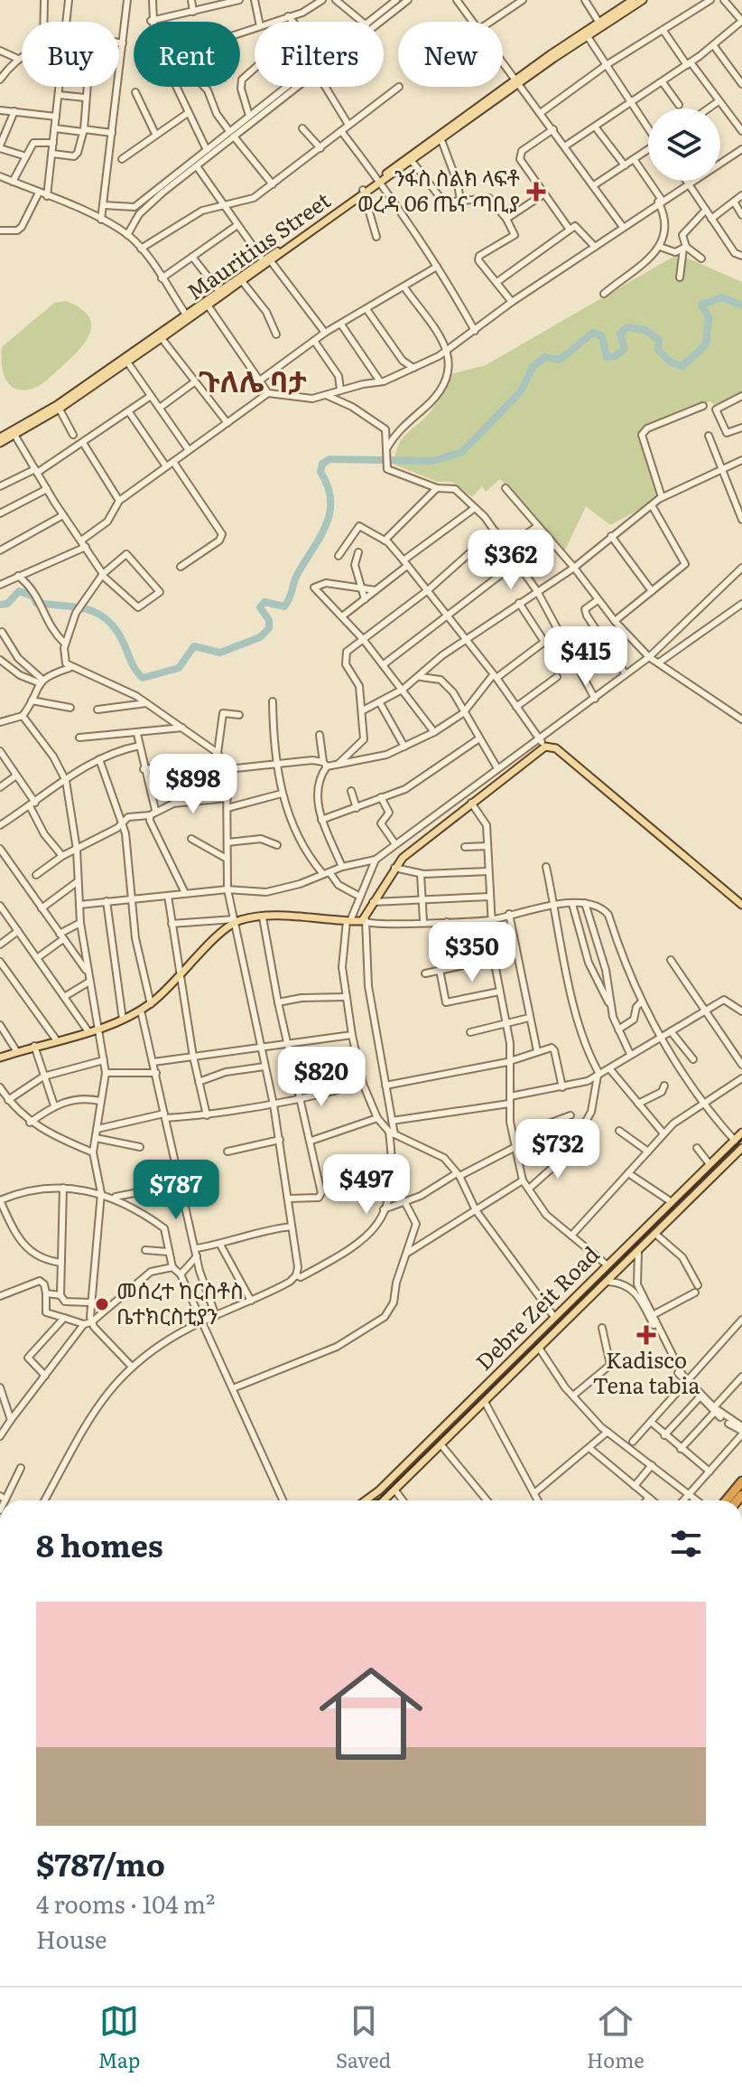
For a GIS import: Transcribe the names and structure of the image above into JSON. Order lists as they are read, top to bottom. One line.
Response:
{"streets":{"main road":["Mauritius Street","Debre Zeit Road"]},"districts":["ጉለሌ ባታ"],"places":{"health":["ንፋስ ስልክ ላፍቶ ወረዳ 06 ጤና ጣቢያ","Kadisco Tena tabia"],"other":["መሰረተ ከርስቶስ ቤተክርስቲያን"]},"page":{"chip":["Buy","Rent","Filters","New"],"price":["$362","$415","$898","$350","$820","$732","$497","$787"],"heading":"8 homes","list":[{"name":"$787/mo","note":"4 rooms · 104 m² · House"}],"tabs":["Map","Saved","Home"]}}
